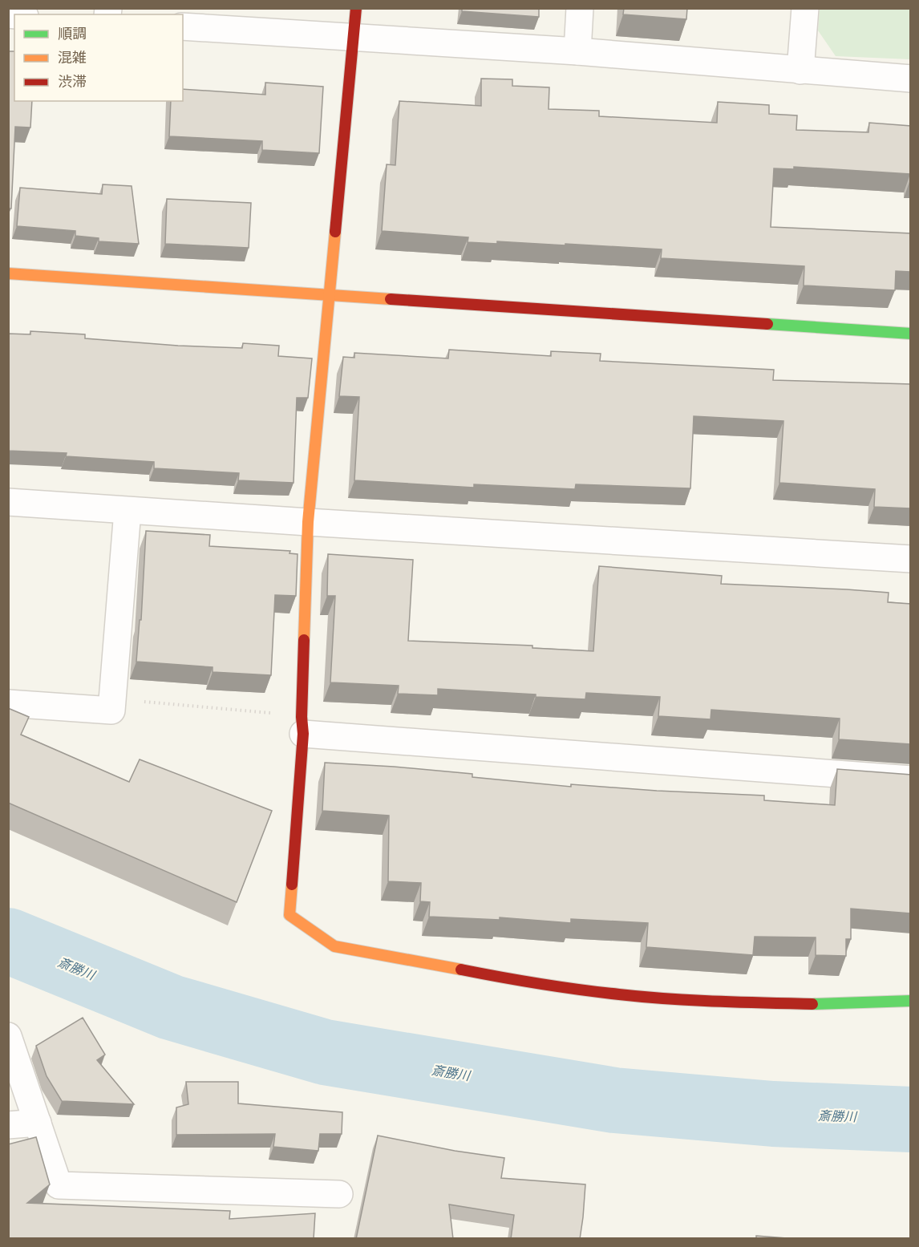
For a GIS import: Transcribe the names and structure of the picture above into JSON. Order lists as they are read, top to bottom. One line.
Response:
{"water":["斎勝川"],"legend":["順調","混雑","渋滞"]}
